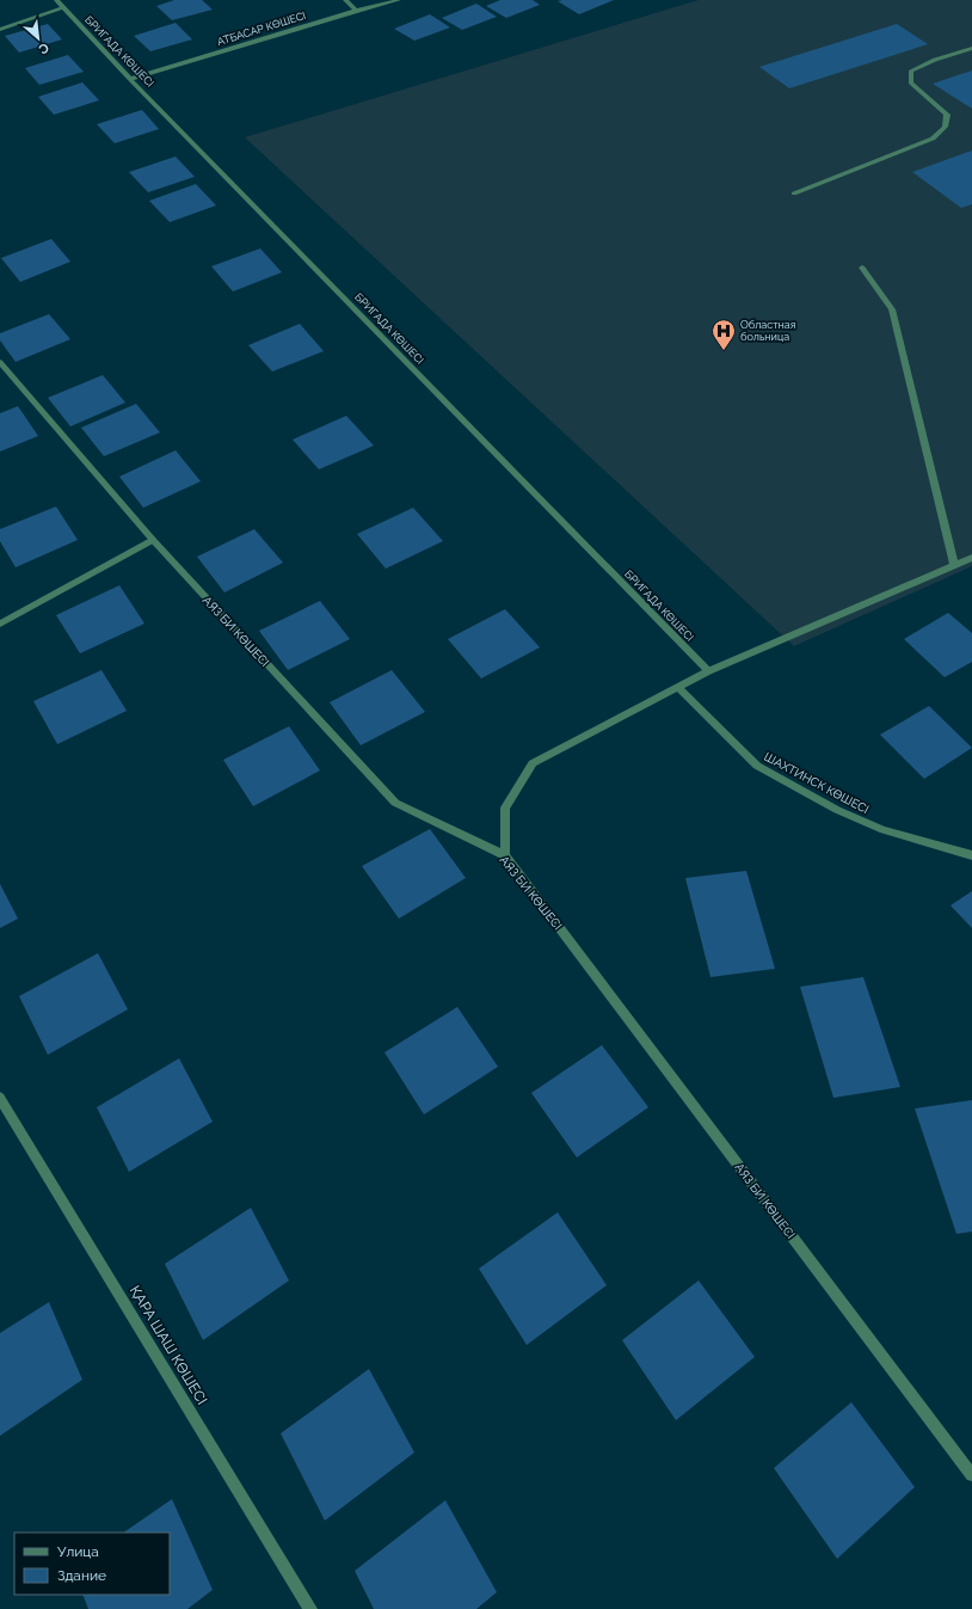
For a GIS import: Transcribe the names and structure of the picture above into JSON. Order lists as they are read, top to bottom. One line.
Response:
{"streets":{"street":["АТБАСАР КӨШЕСІ","БРИГАДА КӨШЕСІ","АЯЗ БИ КӨШЕСІ","ШАХТИНСК КӨШЕСІ","ҚАРА ШАШ КӨШЕСІ"]},"crossings":[["АТБАСАР КӨШЕСІ","БРИГАДА КӨШЕСІ"]],"places":{"hospital":["Областная больница"]},"legend":["Улица","Здание"],"north":"bottom right"}
